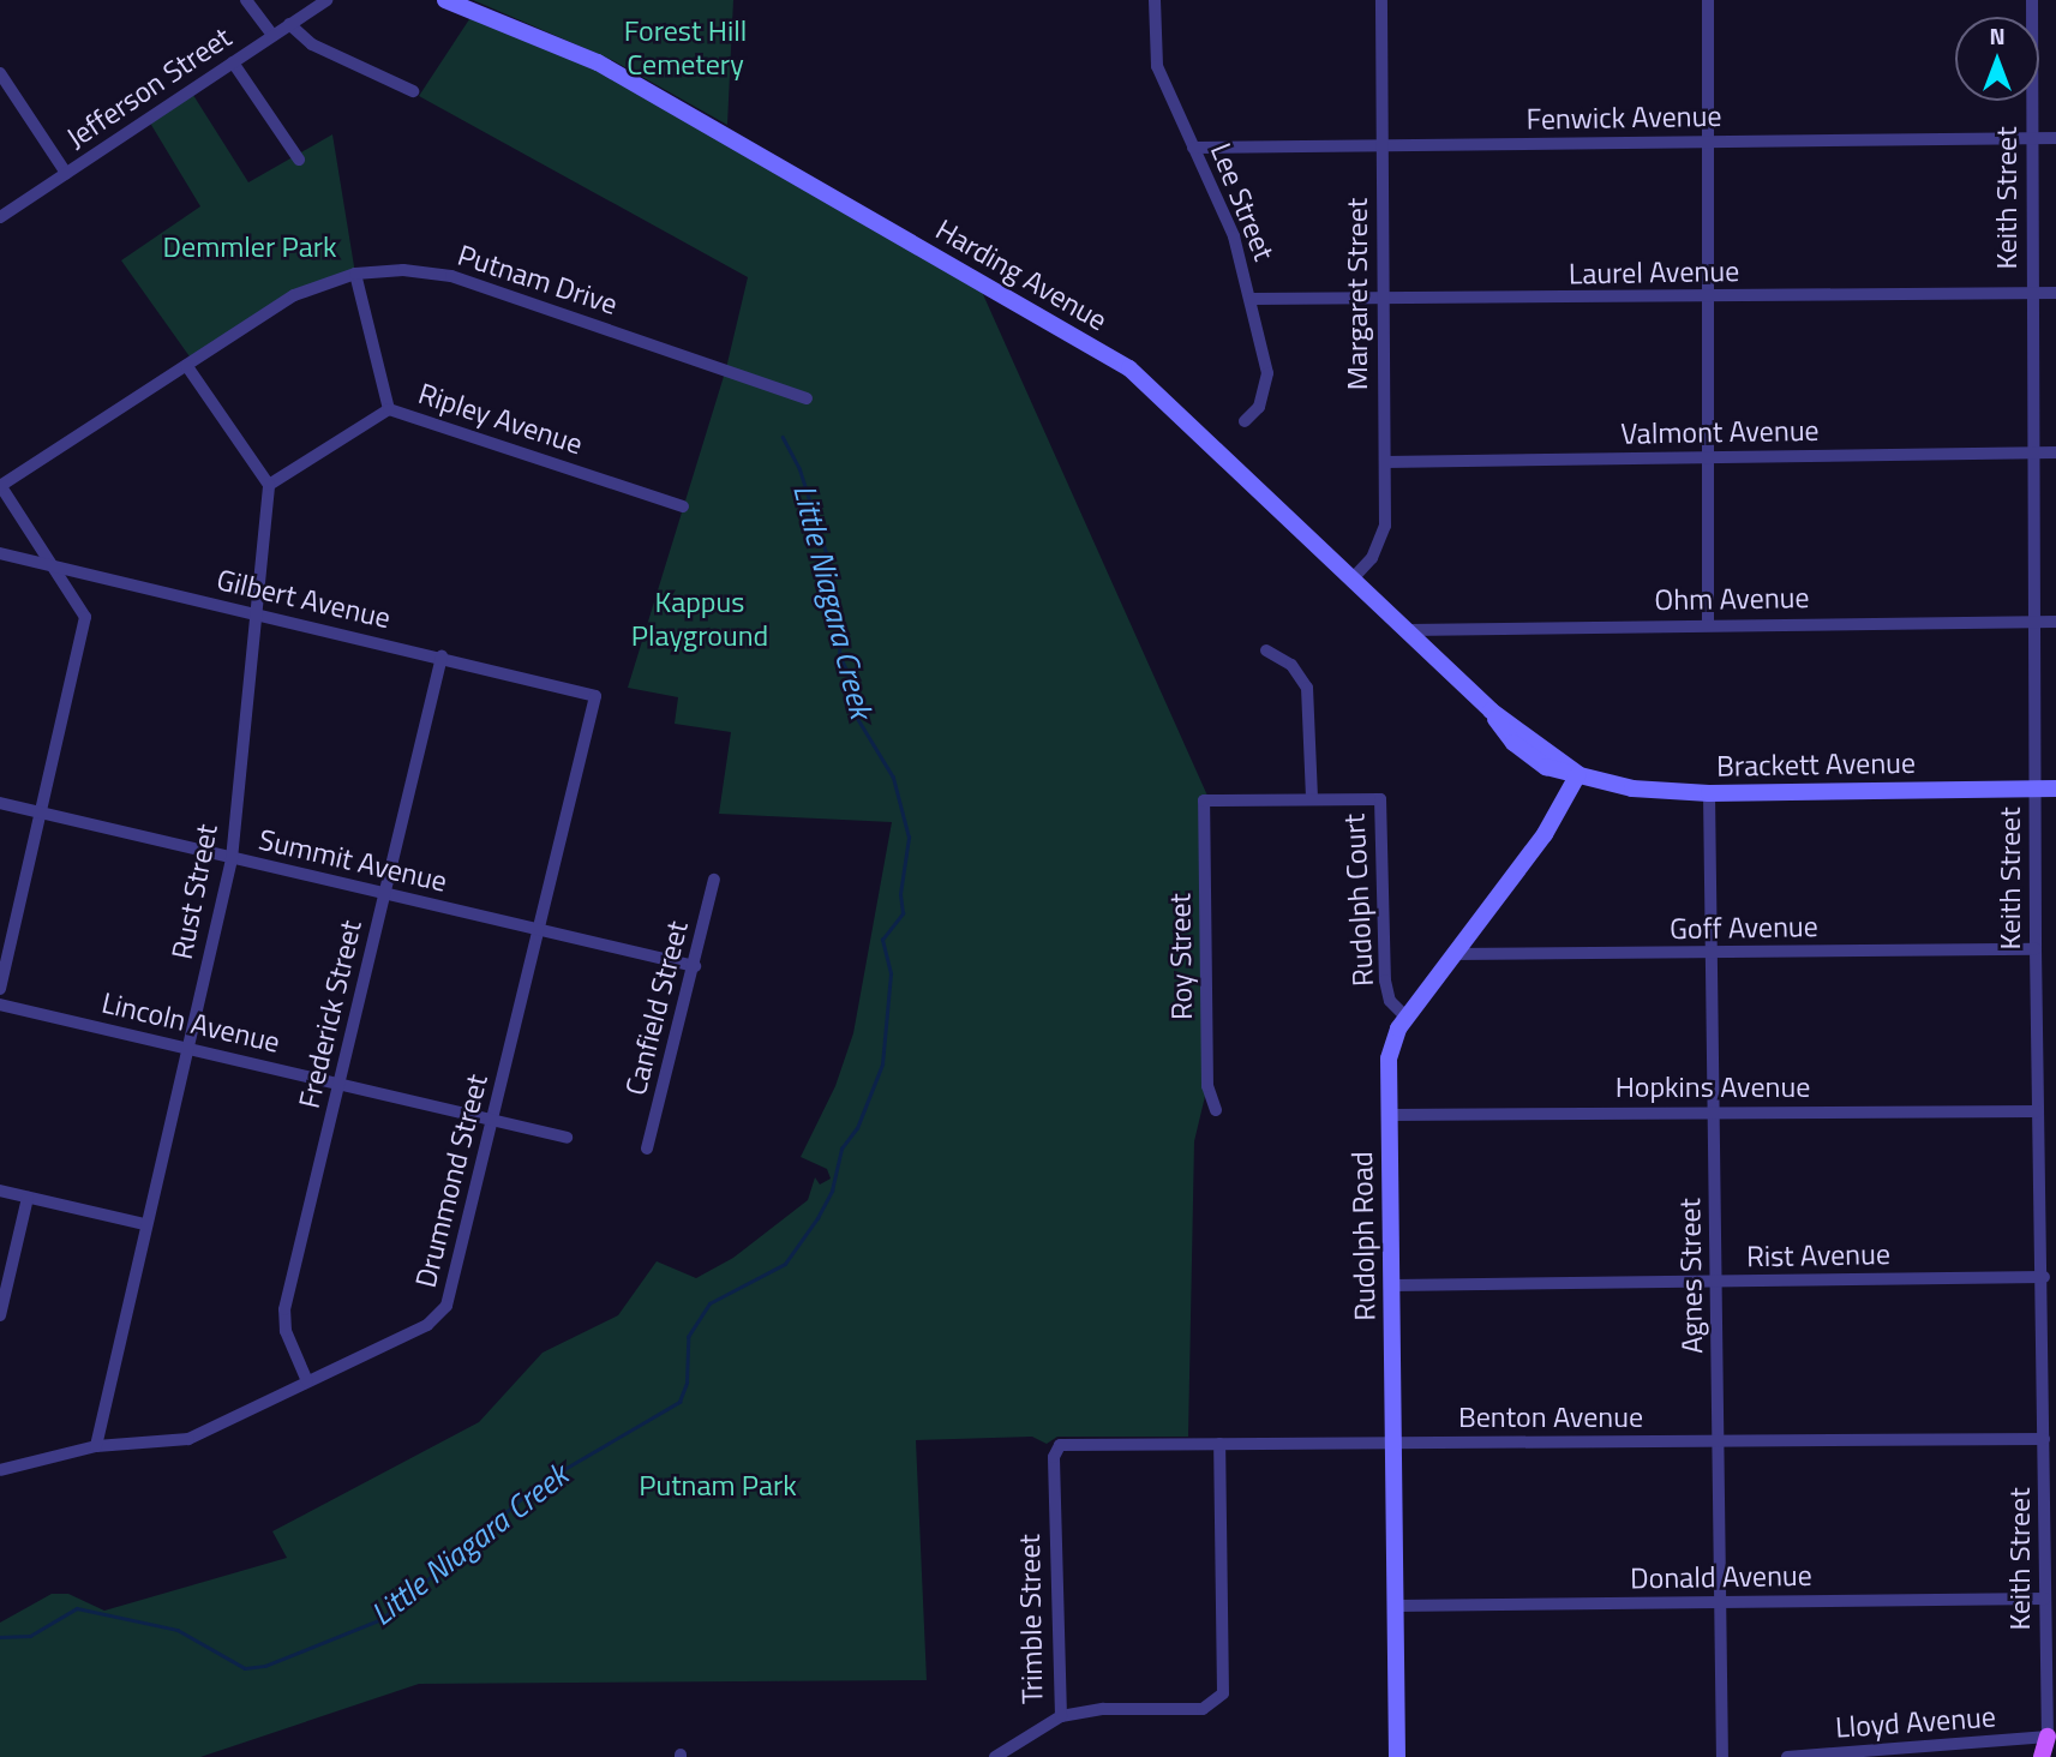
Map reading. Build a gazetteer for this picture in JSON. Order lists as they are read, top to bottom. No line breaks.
{"streets":{"main road":["Harding Avenue","Brackett Avenue","Rudolph Road"],"street":["Jefferson Street","Fenwick Avenue","Keith Street","Lee Street","Laurel Avenue","Putnam Drive","Margaret Street","Ripley Avenue","Valmont Avenue","Gilbert Avenue","Ohm Avenue","Summit Avenue","Rust Street","Rudolph Court","Goff Avenue","Roy Street","Canfield Street","Frederick Street","Lincoln Avenue","Hopkins Avenue","Drummond Street","Rist Avenue","Agnes Street","Benton Avenue","Donald Avenue","Trimble Street","Lloyd Avenue"]},"crossings":[["Fenwick Avenue","Keith Street"],["Fenwick Avenue","Lee Street"],["Fenwick Avenue","Margaret Street"],["Keith Street","Laurel Avenue"],["Keith Street","Valmont Avenue"],["Keith Street","Ohm Avenue"],["Keith Street","Brackett Avenue"],["Keith Street","Goff Avenue"],["Keith Street","Hopkins Avenue"],["Keith Street","Rist Avenue"],["Keith Street","Benton Avenue"],["Keith Street","Donald Avenue"],["Keith Street","Lloyd Avenue"],["Lee Street","Laurel Avenue"],["Laurel Avenue","Margaret Street"],["Harding Avenue","Margaret Street"],["Harding Avenue","Ohm Avenue"],["Harding Avenue","Brackett Avenue"],["Harding Avenue","Rudolph Road"],["Margaret Street","Valmont Avenue"],["Ripley Avenue","Rust Street"],["Gilbert Avenue","Rust Street"],["Gilbert Avenue","Frederick Street"],["Gilbert Avenue","Drummond Street"],["Brackett Avenue","Rudolph Road"],["Brackett Avenue","Agnes Street"],["Summit Avenue","Rust Street"],["Summit Avenue","Canfield Street"],["Summit Avenue","Frederick Street"],["Summit Avenue","Drummond Street"],["Rust Street","Lincoln Avenue"],["Rust Street","Drummond Street"],["Rudolph Court","Roy Street"],["Rudolph Court","Rudolph Road"],["Goff Avenue","Rudolph Road"],["Goff Avenue","Agnes Street"],["Frederick Street","Lincoln Avenue"],["Frederick Street","Drummond Street"],["Lincoln Avenue","Drummond Street"],["Hopkins Avenue","Rudolph Road"],["Hopkins Avenue","Agnes Street"],["Rudolph Road","Rist Avenue"],["Rudolph Road","Benton Avenue"],["Rudolph Road","Donald Avenue"],["Rist Avenue","Agnes Street"],["Agnes Street","Benton Avenue"],["Agnes Street","Donald Avenue"],["Benton Avenue","Trimble Street"]],"water":["Little Niagara Creek"],"parks":["Forest Hill Cemetery","Demmler Park","Kappus Playground","Putnam Park"],"north":"top"}
